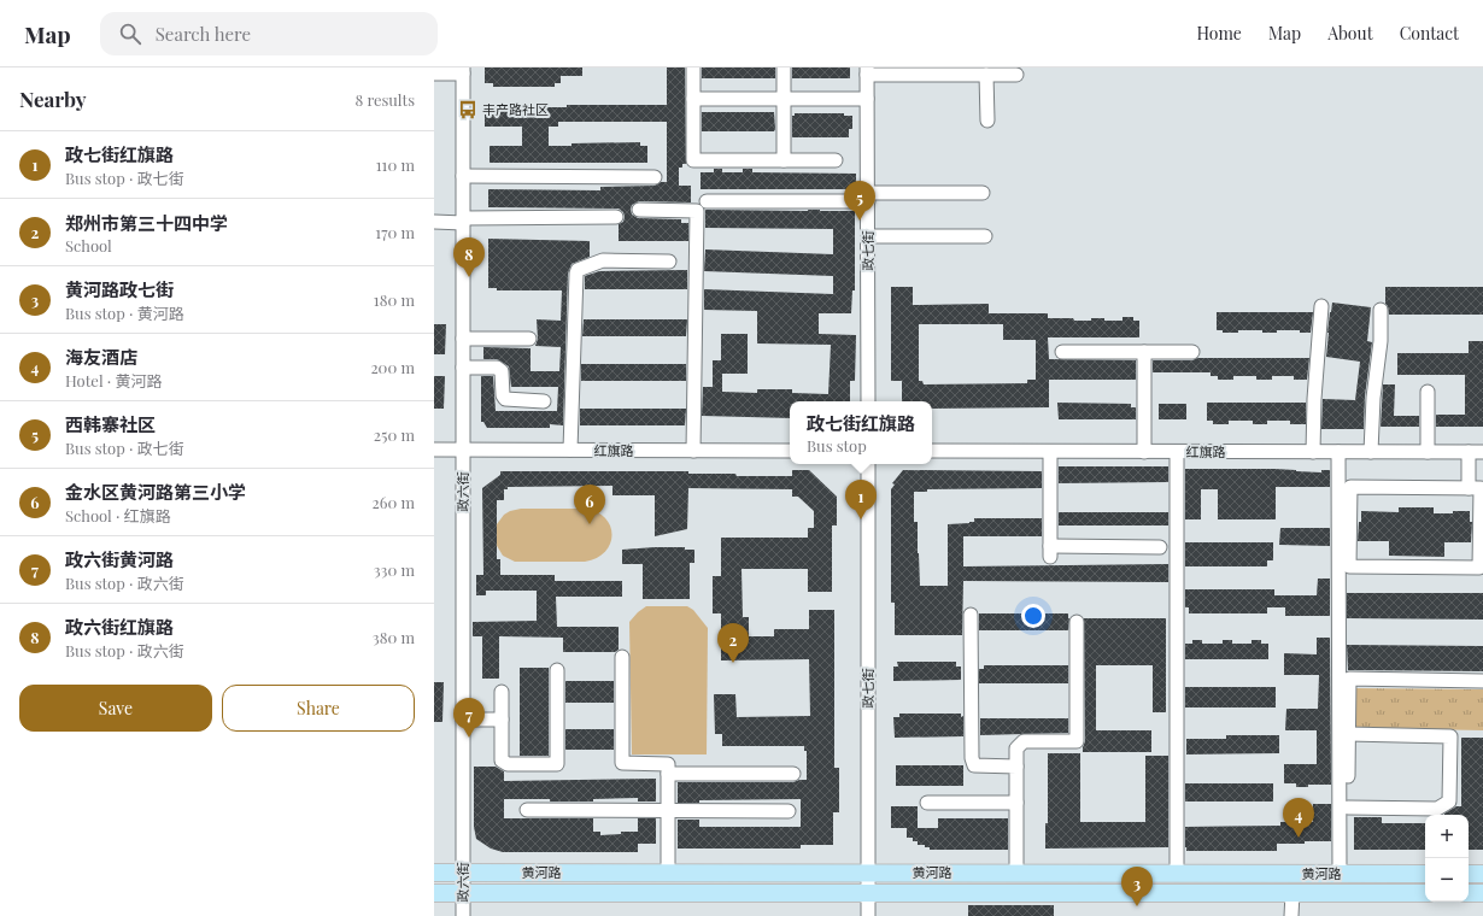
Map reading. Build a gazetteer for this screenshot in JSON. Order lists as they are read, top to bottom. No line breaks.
{"streets":{"main road":["黄河路"],"street":["政七街","红旗路","政六街"]},"crossings":[["政七街","黄河路"],["红旗路","政六街"],["政六街","黄河路"]],"places":{"bus stop":["丰产路社区"]},"page":{"header":"Map","search":"Search here","nav":["Home","Map","About","Contact"],"heading":["Nearby","8 results"],"list":[{"mark":"1","name":"政七街红旗路","note":"Bus stop · 政七街","value":"110 m"},{"mark":"2","name":"郑州市第三十四中学","note":"School","value":"170 m"},{"mark":"3","name":"黄河路政七街","note":"Bus stop · 黄河路","value":"180 m"},{"mark":"4","name":"海友酒店","note":"Hotel · 黄河路","value":"200 m"},{"mark":"5","name":"西韩寨社区","note":"Bus stop · 政七街","value":"250 m"},{"mark":"6","name":"金水区黄河路第三小学","note":"School · 红旗路","value":"260 m"},{"mark":"7","name":"政六街黄河路","note":"Bus stop · 政六街","value":"330 m"},{"mark":"8","name":"政六街红旗路","note":"Bus stop · 政六街","value":"380 m"}],"pins":["5","8","1","6","2","7","4","3"],"popup":["政七街红旗路","Bus stop"],"buttons":["Save","Share"],"map_buttons":["+","−"]}}
